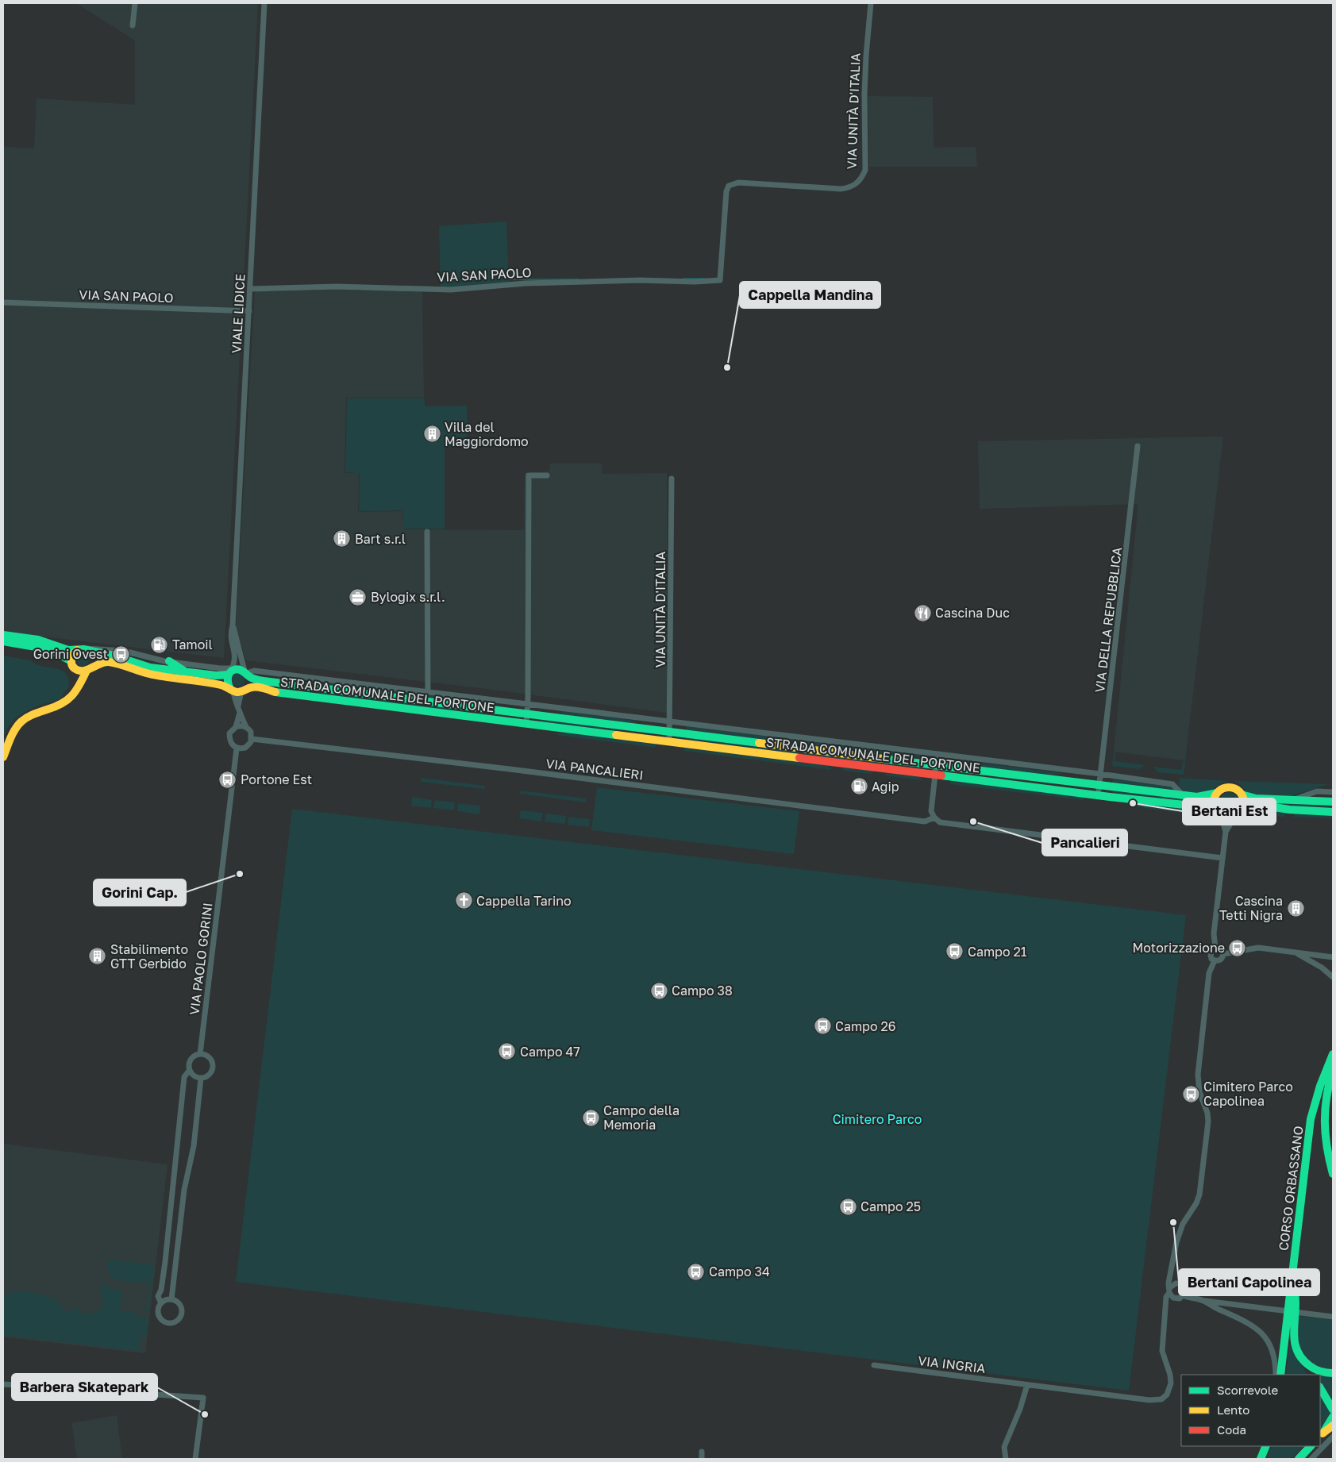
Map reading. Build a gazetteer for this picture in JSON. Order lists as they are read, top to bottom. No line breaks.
{"streets":{"main road":["STRADA COMUNALE DEL PORTONE","CORSO ORBASSANO"],"street":["VIA UNITÀ D'ITALIA","VIA SAN PAOLO","VIALE LIDICE","VIA DELLA REPUBBLICA","VIA PANCALIERI","VIA PAOLO GORINI","VIA INGRIA"]},"crossings":[["VIA UNITÀ D'ITALIA","VIA SAN PAOLO"],["VIA UNITÀ D'ITALIA","STRADA COMUNALE DEL PORTONE"],["VIA SAN PAOLO","VIALE LIDICE"],["VIALE LIDICE","STRADA COMUNALE DEL PORTONE"],["VIALE LIDICE","VIA PAOLO GORINI"],["VIA DELLA REPUBBLICA","STRADA COMUNALE DEL PORTONE"],["STRADA COMUNALE DEL PORTONE","VIA PAOLO GORINI"],["VIA PANCALIERI","VIA PAOLO GORINI"]],"parks":["Cimitero Parco"],"places":{"other":["Cappella Mandina","Bertani Est","Pancalieri","Gorini Cap.","Bertani Capolinea","Barbera Skatepark"],"building":["Villa del Maggiordomo","Bart s.r.l","Cascina Tetti Nigra","Stabilimento GTT Gerbido"],"office":["Bylogix s.r.l."],"restaurant":["Cascina Duc"],"fuel station":["Tamoil","Agip"],"bus stop":["Gorini Ovest","Portone Est","Motorizzazione","Campo 21","Campo 38","Campo 26","Campo 47","Cimitero Parco Capolinea","Campo della Memoria","Campo 25","Campo 34"],"church":["Cappella Tarino"]},"legend":["Scorrevole","Lento","Coda"]}
